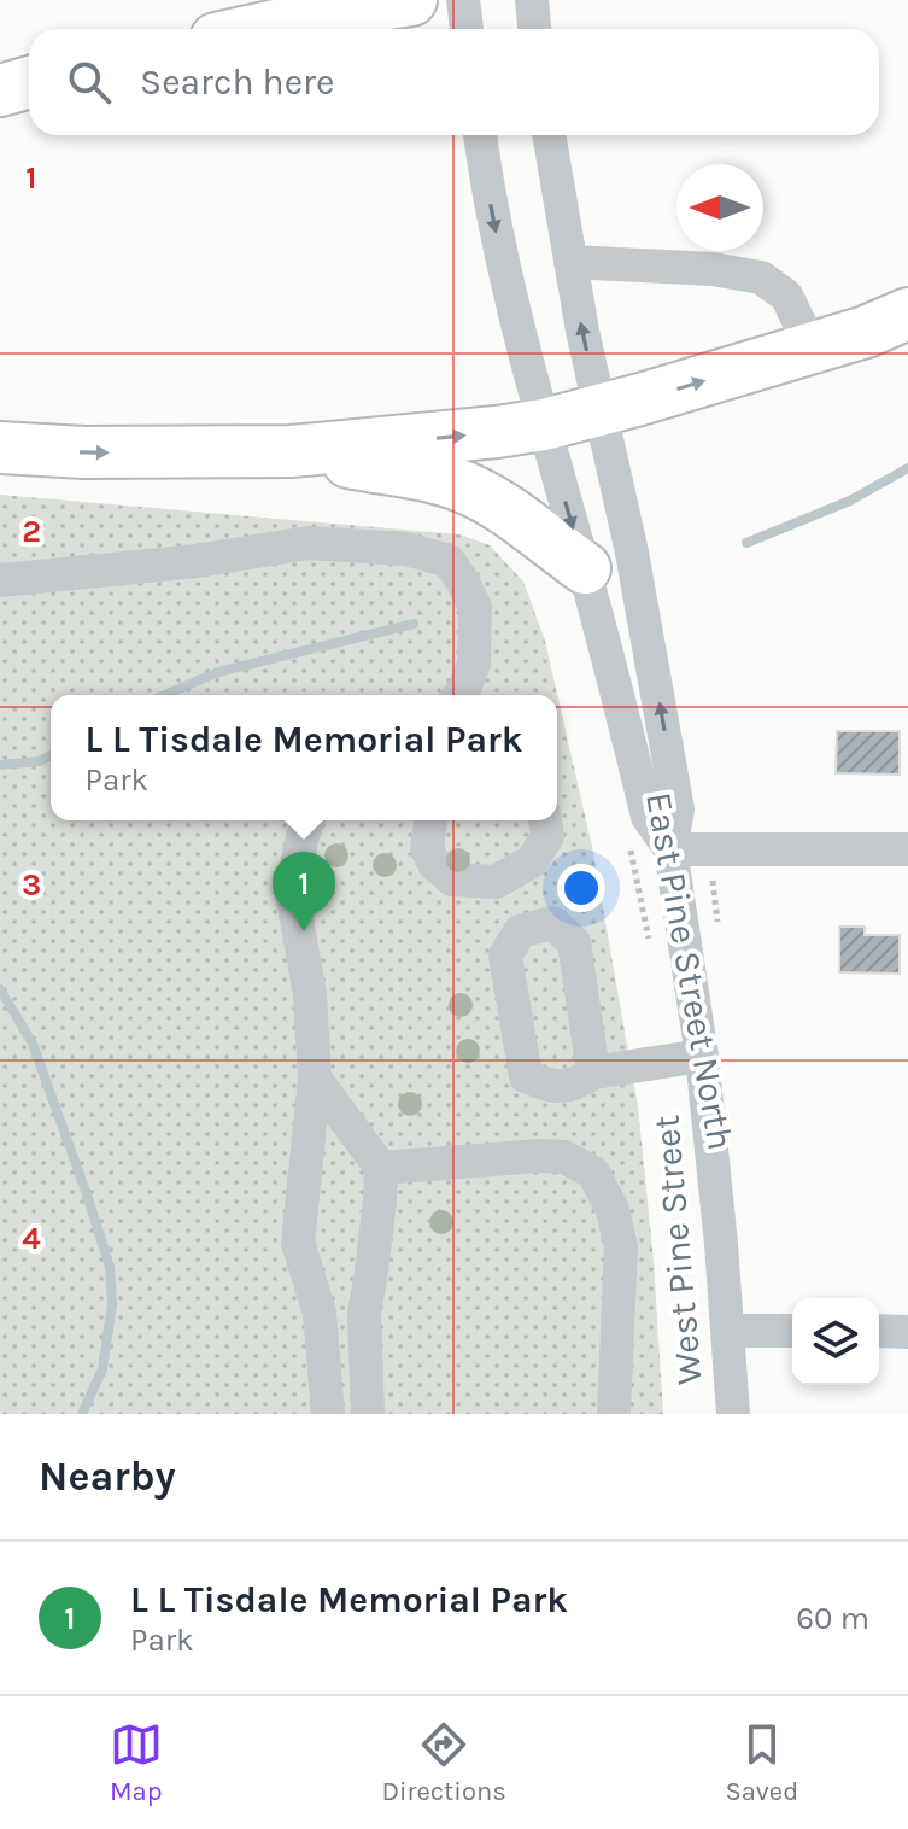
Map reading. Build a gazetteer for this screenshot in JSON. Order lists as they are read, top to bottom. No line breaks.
{"streets":{"street":["West Pine Street"],"path":["East Pine Street North"]},"north":"left","page":{"search":"Search here","popup":["L L Tisdale Memorial Park","Park"],"pins":"1","heading":"Nearby","list":[{"mark":"1","name":"L L Tisdale Memorial Park","note":"Park","value":"60 m"}],"nav":["Map","Directions","Saved"]},"grid":{"rows":["1","2","3","4"]}}
